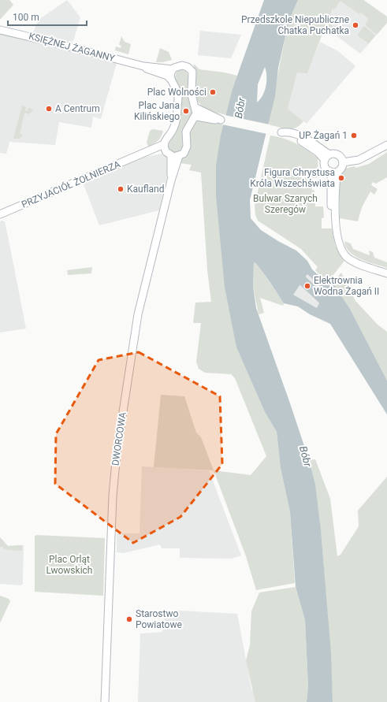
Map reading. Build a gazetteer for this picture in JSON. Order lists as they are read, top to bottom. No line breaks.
{"streets":{"street":["KSIĘŻNEJ ŻAGANNY","PRZYJACIÓŁ ŻOŁNIERZA","DWORCOWA"]},"crossings":[["PRZYJACIÓŁ ŻOŁNIERZA","DWORCOWA"]],"water":["Bóbr"],"parks":["Bulwar Szarych Szeregów","Plac Orląt Lwowskich"],"places":["Przedszkole Niepubliczne Chatka Puchatka","Plac Wolności","A Centrum","Plac Jana Kilińskiego","UP Żagań 1","Figura Chrystusa Króla Wszechświata","Kaufland","Elektrownia Wodna Żagań II","Starostwo Powiatowe"],"scale_bar":"100 m"}
